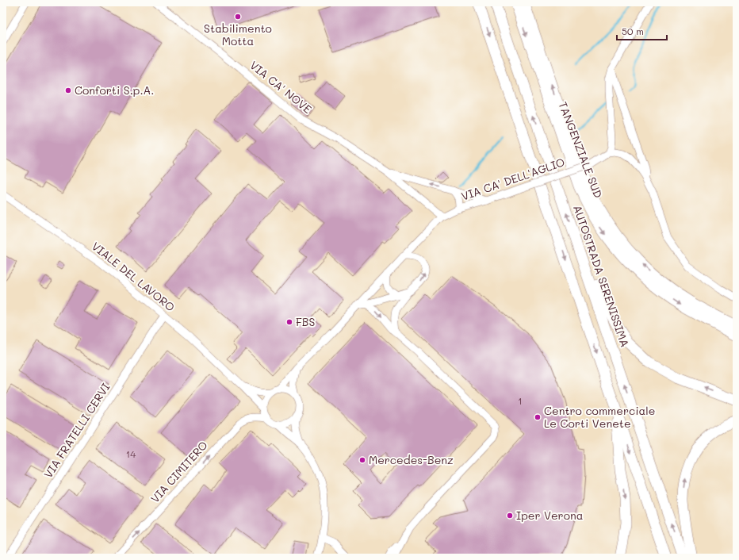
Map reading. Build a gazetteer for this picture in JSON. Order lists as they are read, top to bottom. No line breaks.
{"streets":{"highway":["TANGENZIALE SUD","AUTOSTRADA SERENISSIMA"],"street":["VIA CA' NOVE","VIA CA' DELL'AGLIO","VIALE DEL LAVORO","VIA FRATELLI CERVI","VIA CIMITERO"]},"crossings":[["VIA CA' NOVE","VIA CA' DELL'AGLIO"],["VIALE DEL LAVORO","VIA FRATELLI CERVI"],["VIALE DEL LAVORO","VIA CIMITERO"]],"one_way":["VIA CIMITERO"],"places":["Stabilimento Motta","Conforti S.p.A.","FBS","Centro commerciale Le Corti Venete","Mercedes-Benz","Iper Verona"],"house_numbers":["1","14"],"scale_bar":"50 m"}
